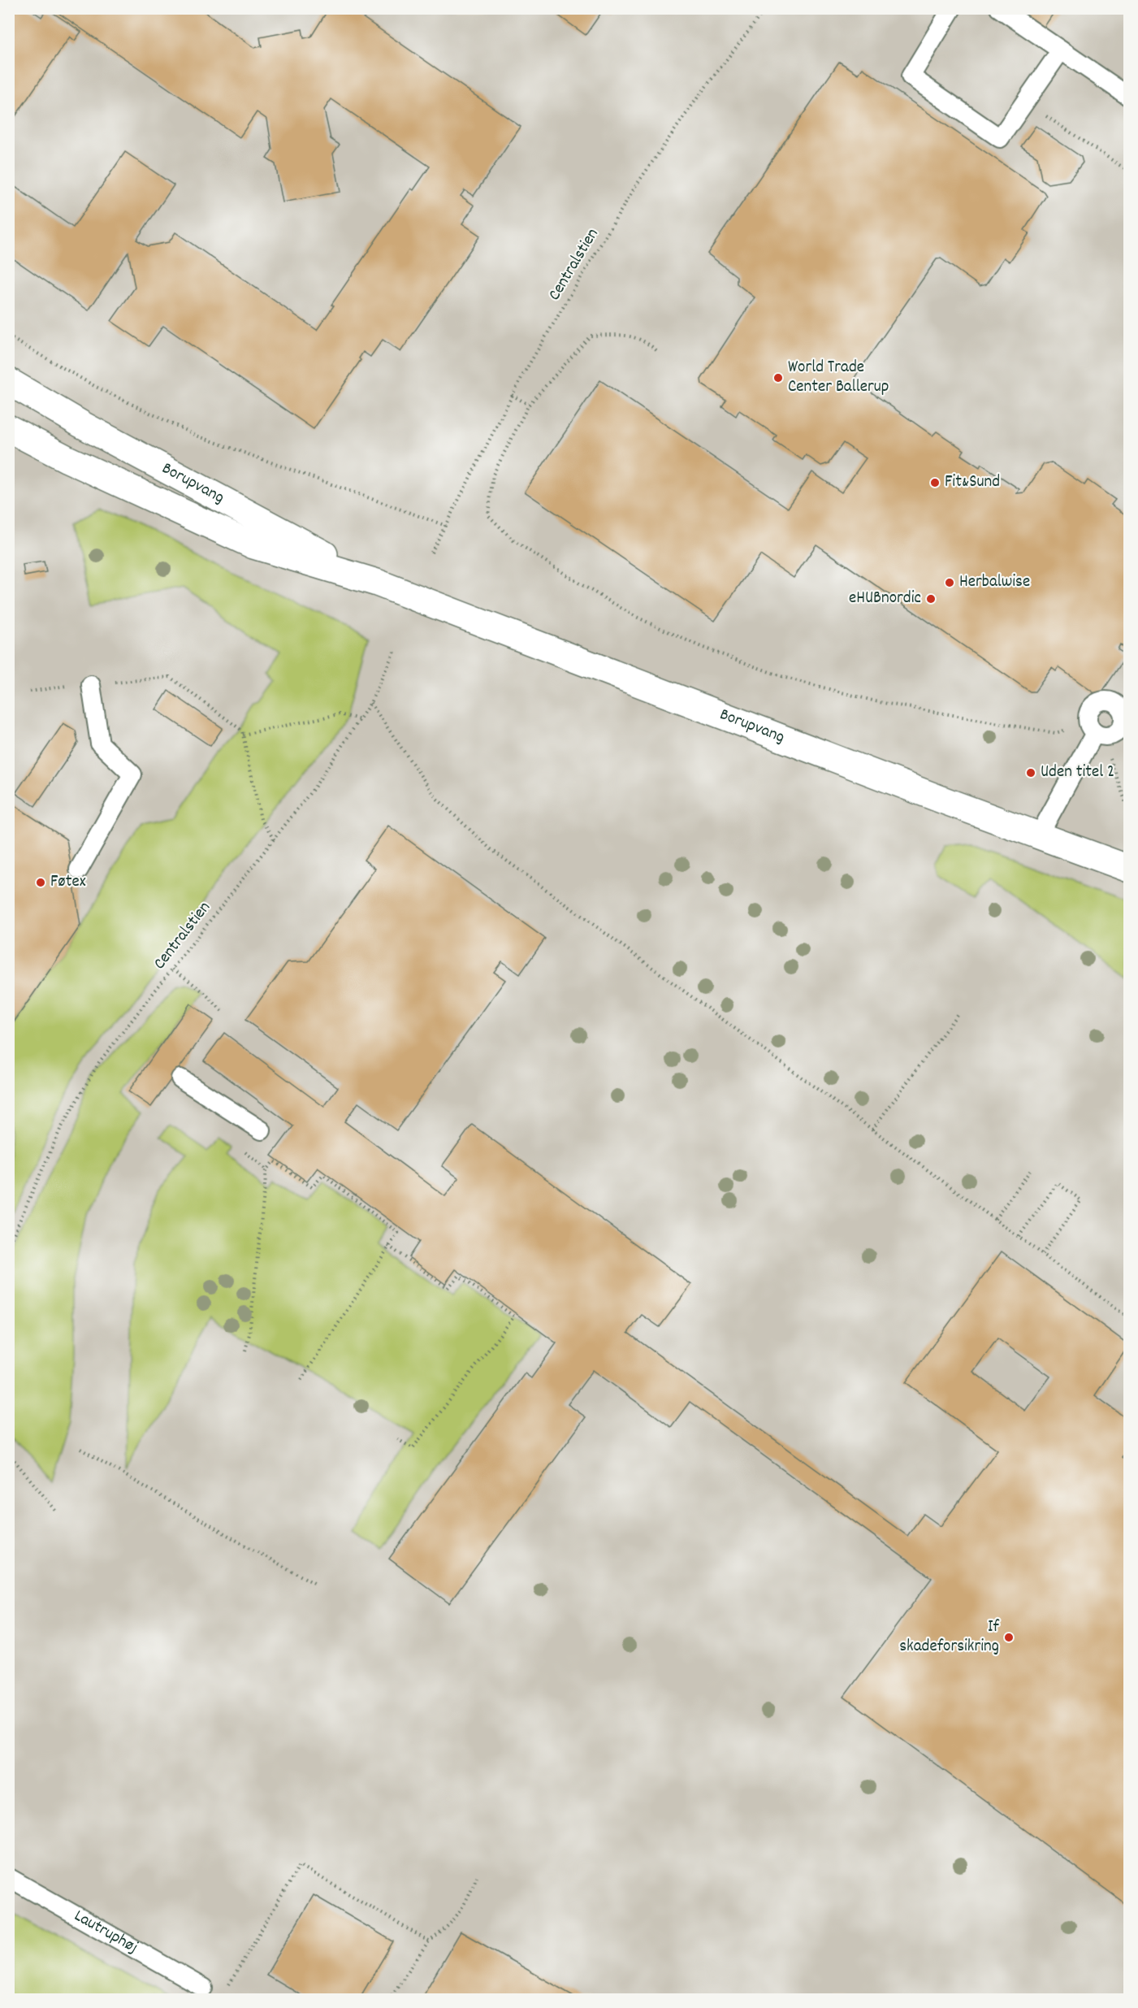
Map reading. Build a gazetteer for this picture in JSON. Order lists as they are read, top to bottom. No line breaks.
{"streets":{"street":["Borupvang"],"lane":["Lautruphøj"],"path":["Centralstien"]},"places":["World Trade Center Ballerup","Fit&Sund","Herbalwise","eHUBnordic","Uden titel 2","Føtex","If skadeforsikring"]}
